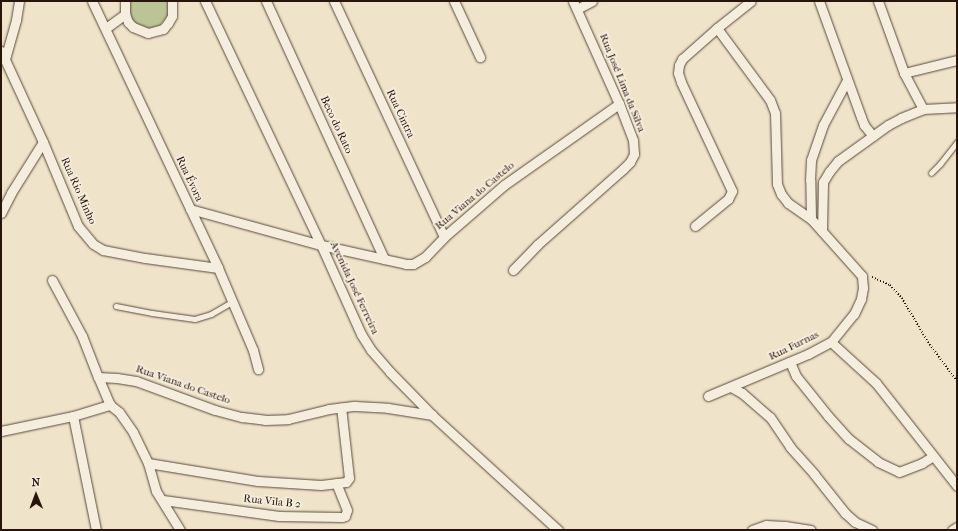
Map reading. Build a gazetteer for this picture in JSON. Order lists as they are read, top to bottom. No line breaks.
{"streets":{"street":["Rua José Lima da Silva","Rua Cintra","Beco do Rato","Rua Évora","Rua Rio Minho","Rua Viana do Castelo","Avenida José Ferreira","Rua Furnas","Rua Vila B 2"]},"crossings":[["Rua José Lima da Silva","Rua Viana do Castelo"],["Rua Cintra","Rua Viana do Castelo"],["Beco do Rato","Rua Viana do Castelo"],["Rua Évora","Rua Rio Minho"],["Rua Évora","Rua Viana do Castelo"],["Rua Viana do Castelo","Avenida José Ferreira"]],"north":"top"}
